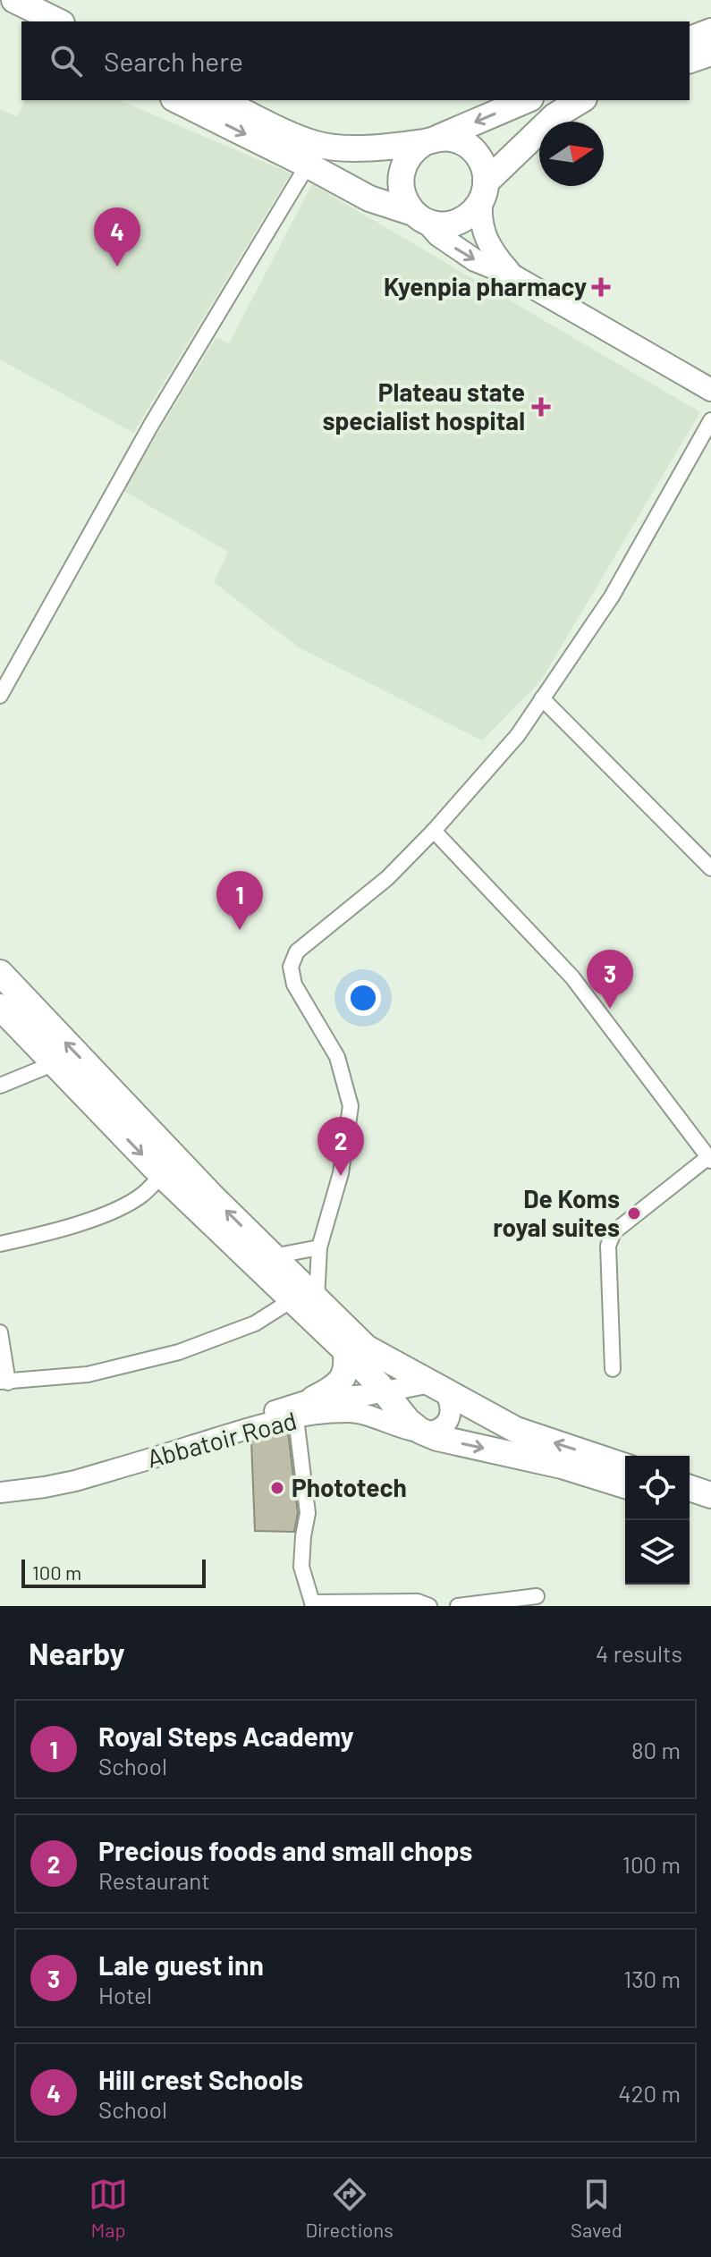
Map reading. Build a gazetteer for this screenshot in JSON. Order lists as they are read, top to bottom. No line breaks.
{"streets":{"street":["Abbatoir Road"]},"places":{"health":["Kyenpia pharmacy","Plateau state specialist hospital"],"other":["De Koms royal suites","Phototech"]},"scale_bar":"100 m","north":"right","page":{"search":"Search here","pins":["4","1","3","2"],"scale":"100 m","heading":["Nearby","4 results"],"list":[{"mark":"1","name":"Royal Steps Academy","note":"School","value":"80 m"},{"mark":"2","name":"Precious foods and small chops","note":"Restaurant","value":"100 m"},{"mark":"3","name":"Lale guest inn","note":"Hotel","value":"130 m"},{"mark":"4","name":"Hill crest Schools","note":"School","value":"420 m"}],"nav":["Map","Directions","Saved"]}}
